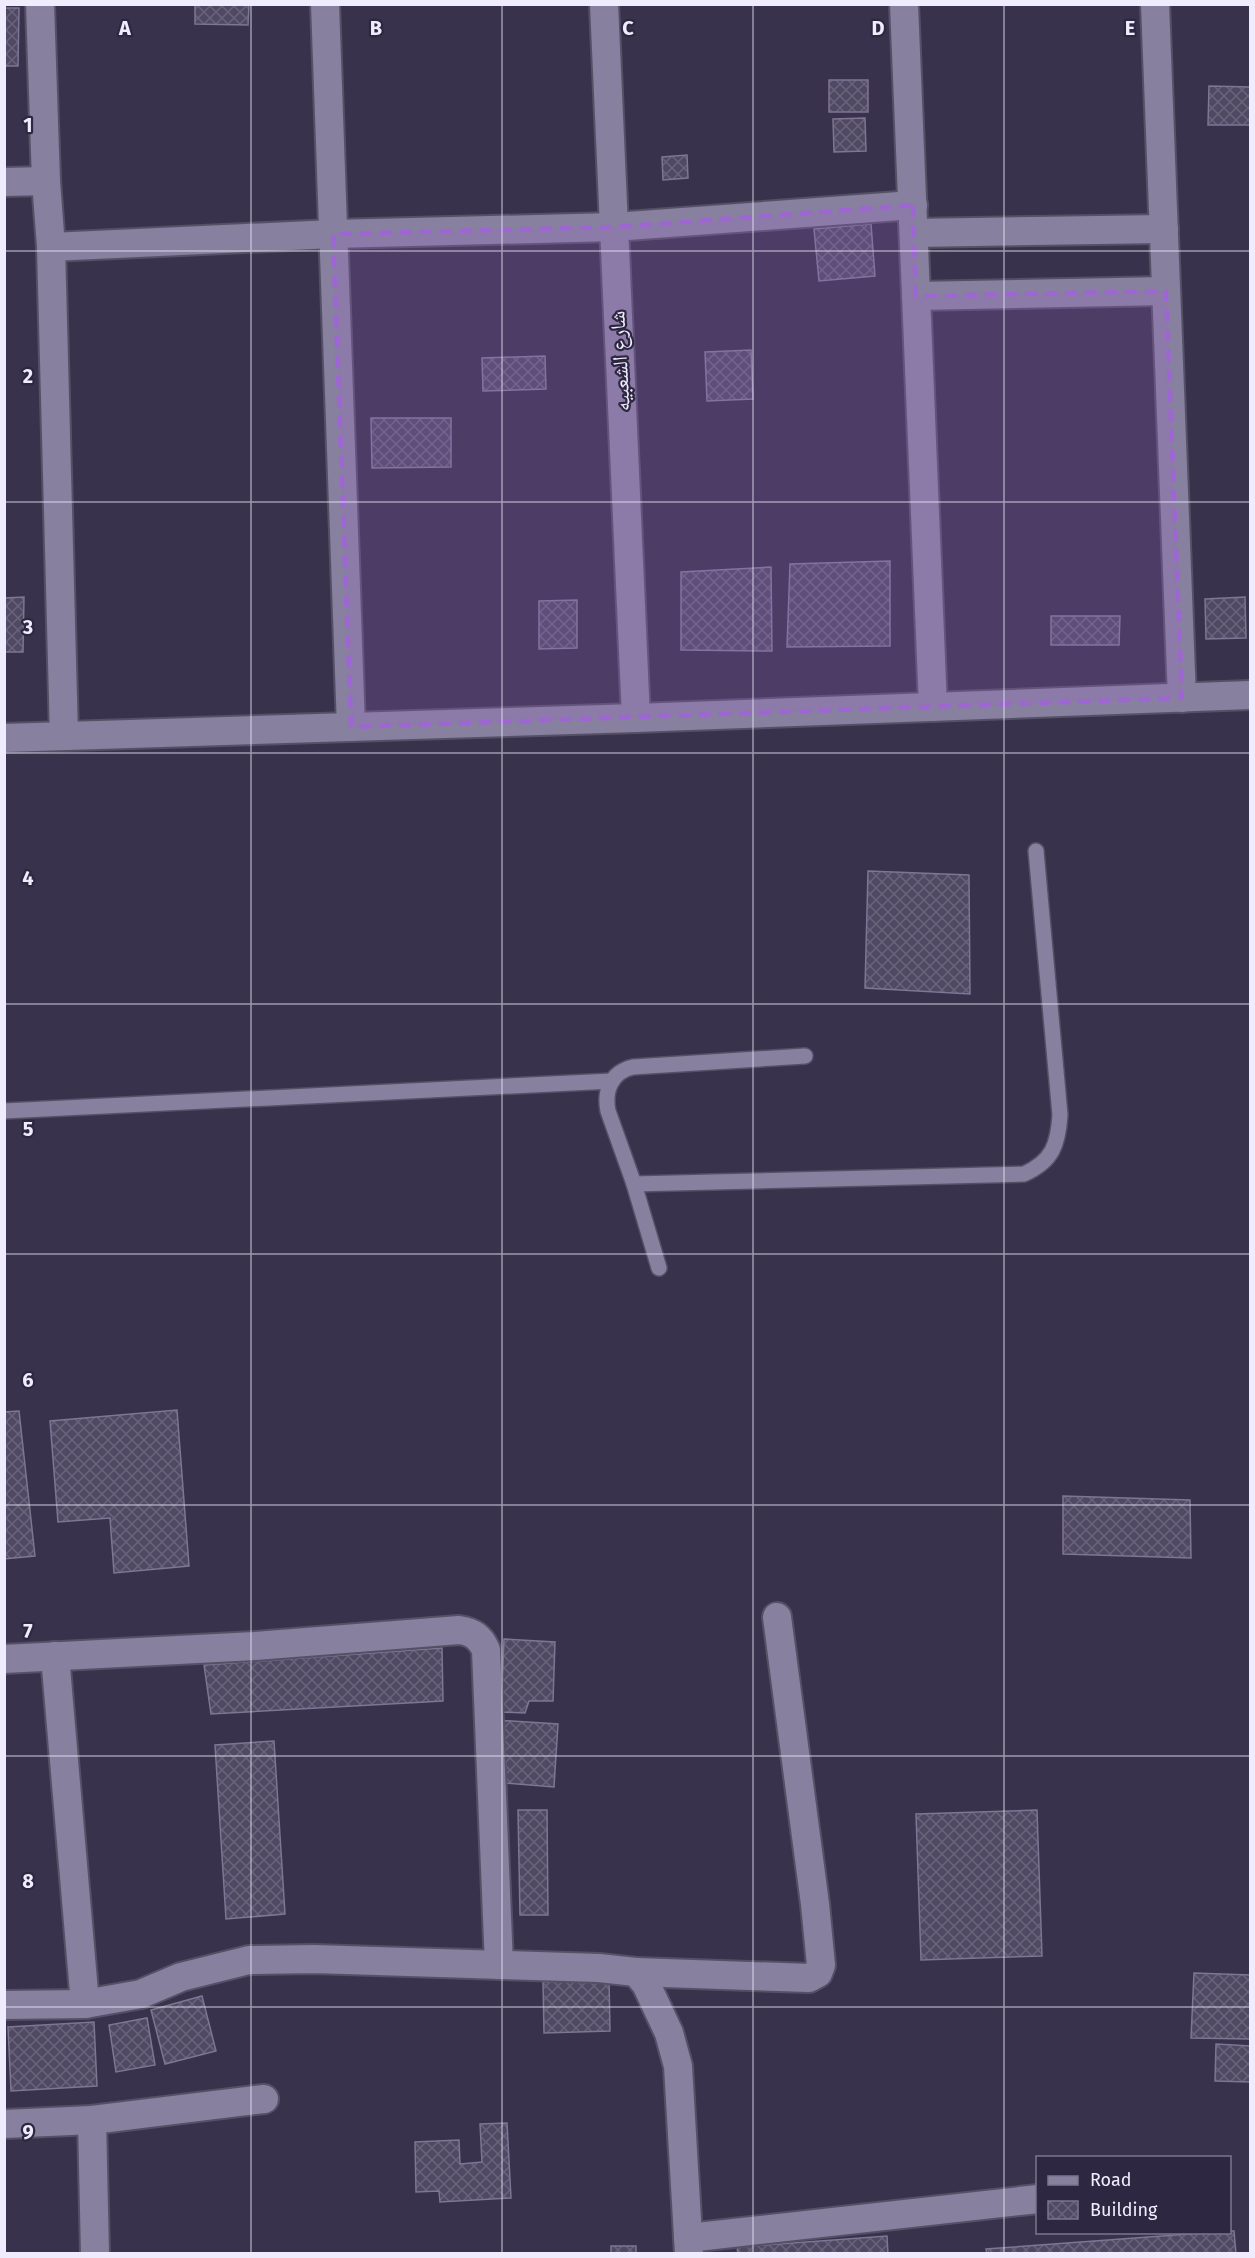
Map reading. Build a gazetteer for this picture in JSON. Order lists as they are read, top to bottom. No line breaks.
{"streets":{"street":["شارع الشعبيه"]},"legend":["Road","Building"],"grid":{"columns":["A","B","C","D","E"],"rows":["1","2","3","4","5","6","7","8","9"]}}
